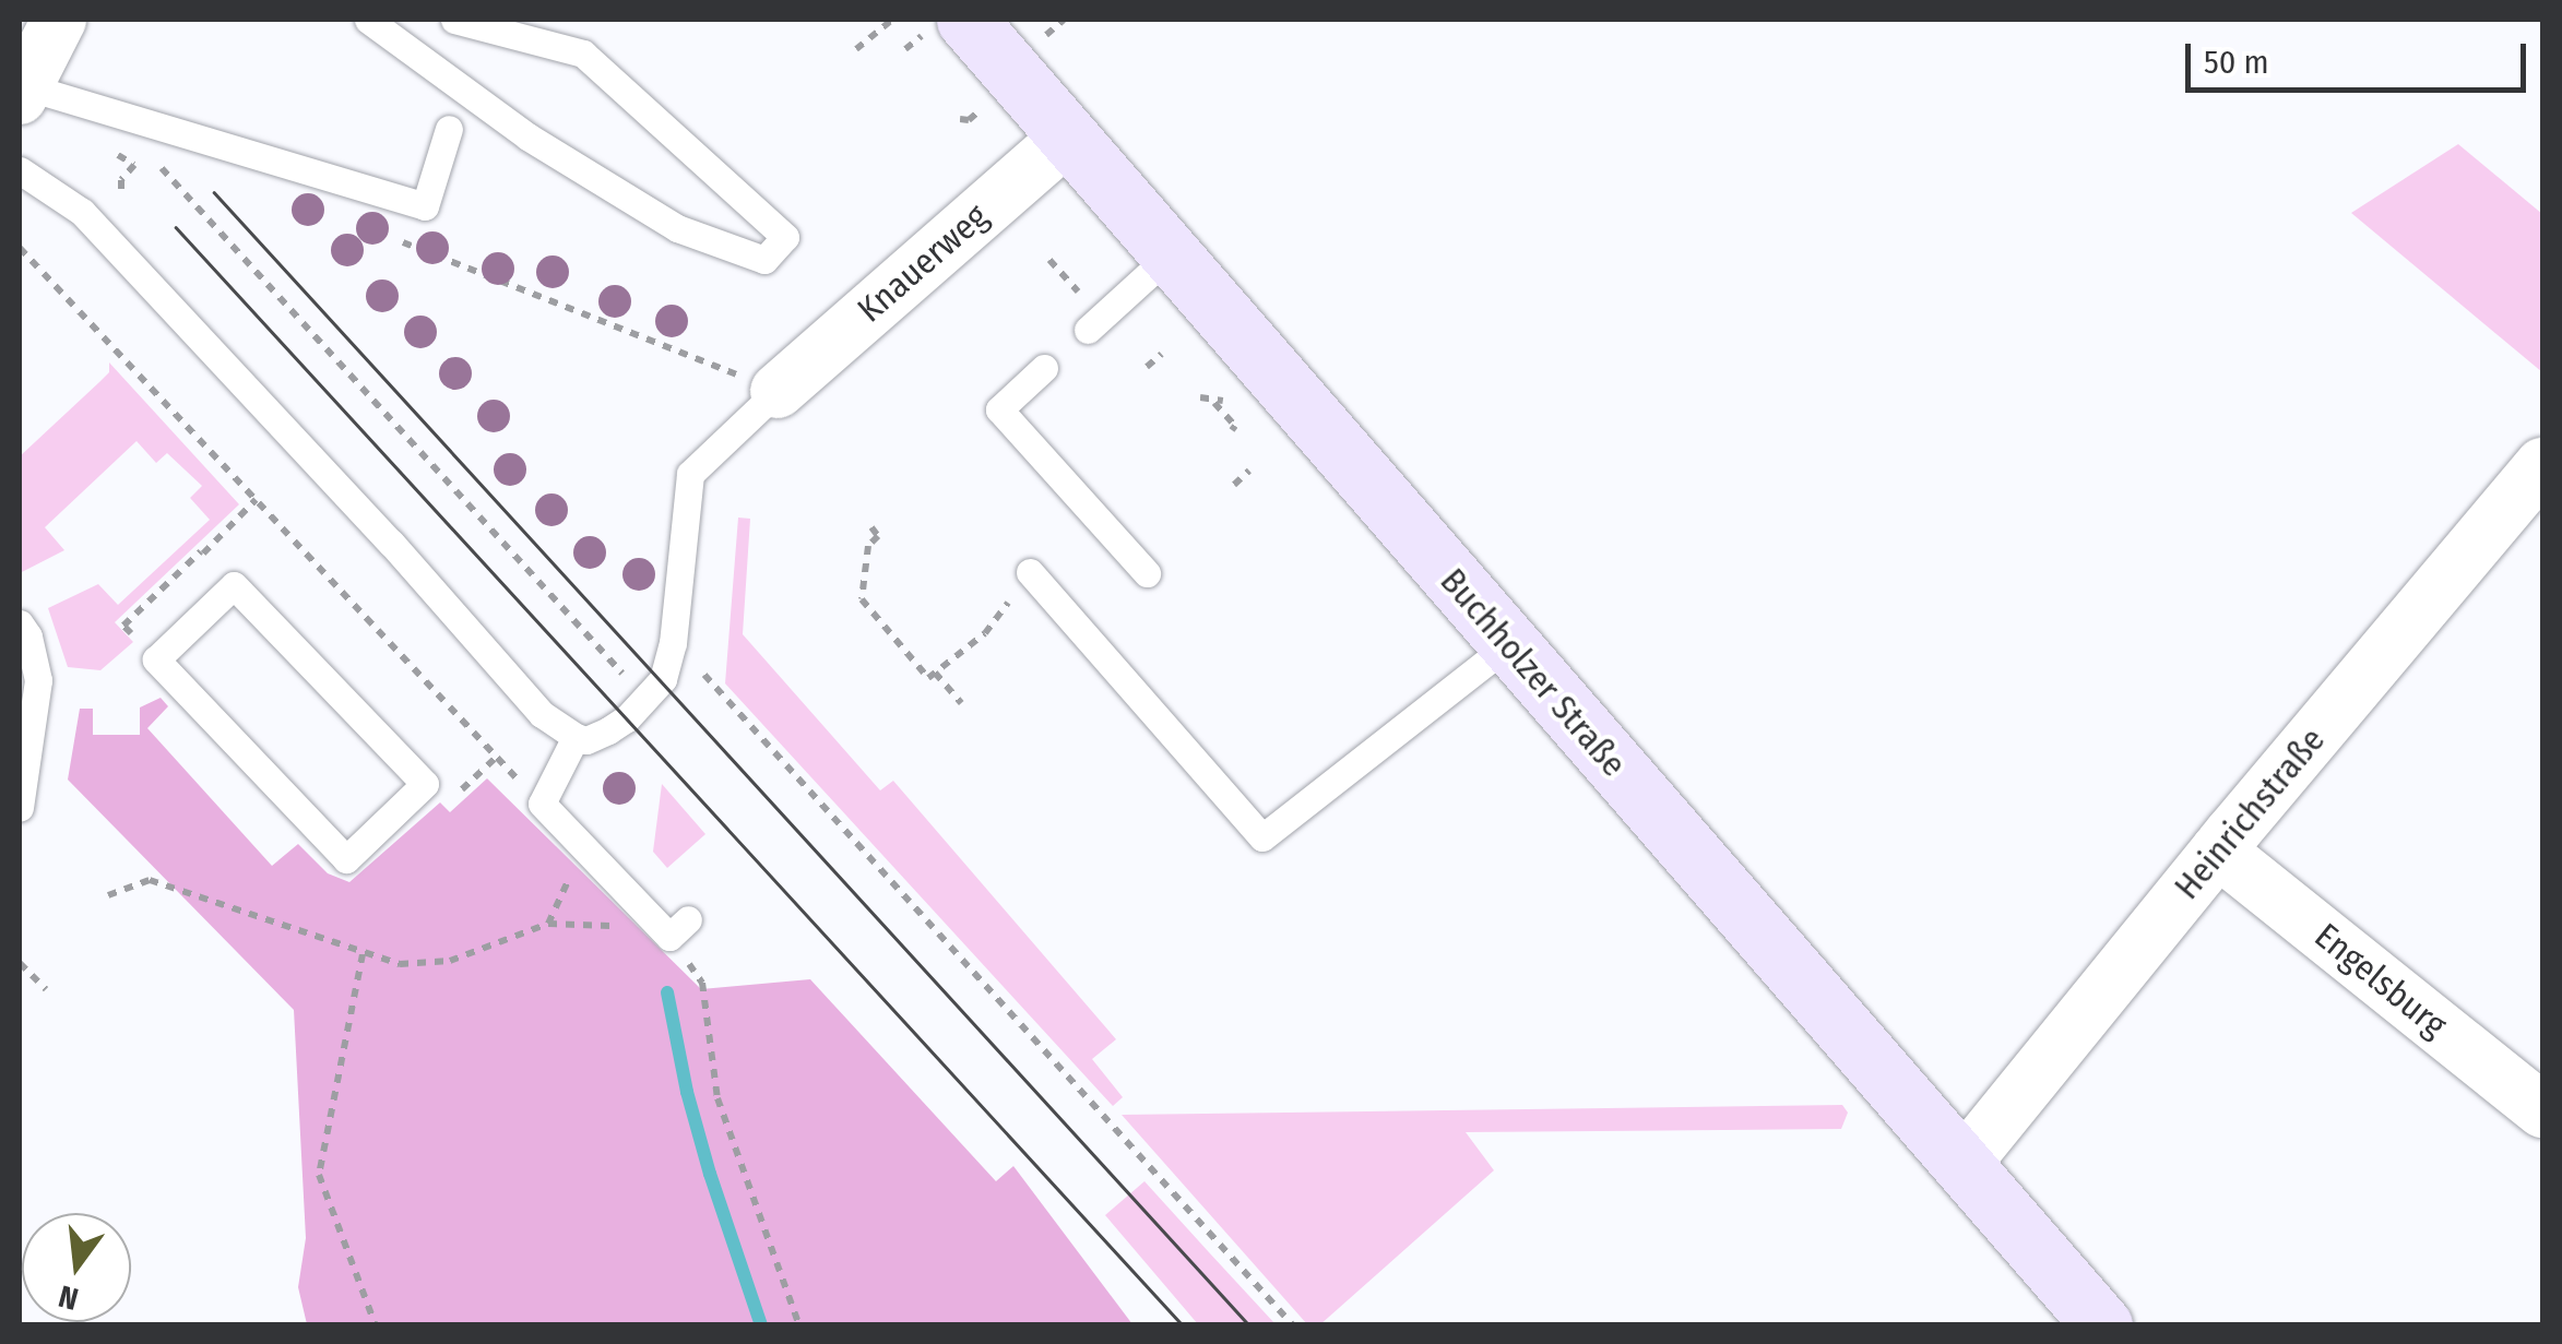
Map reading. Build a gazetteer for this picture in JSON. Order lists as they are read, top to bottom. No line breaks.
{"streets":{"main road":["Buchholzer Straße"],"street":["Knauerweg","Heinrichstraße","Engelsburg"]},"crossings":[["Knauerweg","Buchholzer Straße"],["Buchholzer Straße","Heinrichstraße"],["Heinrichstraße","Engelsburg"]],"scale_bar":"50 m","north":"bottom"}
